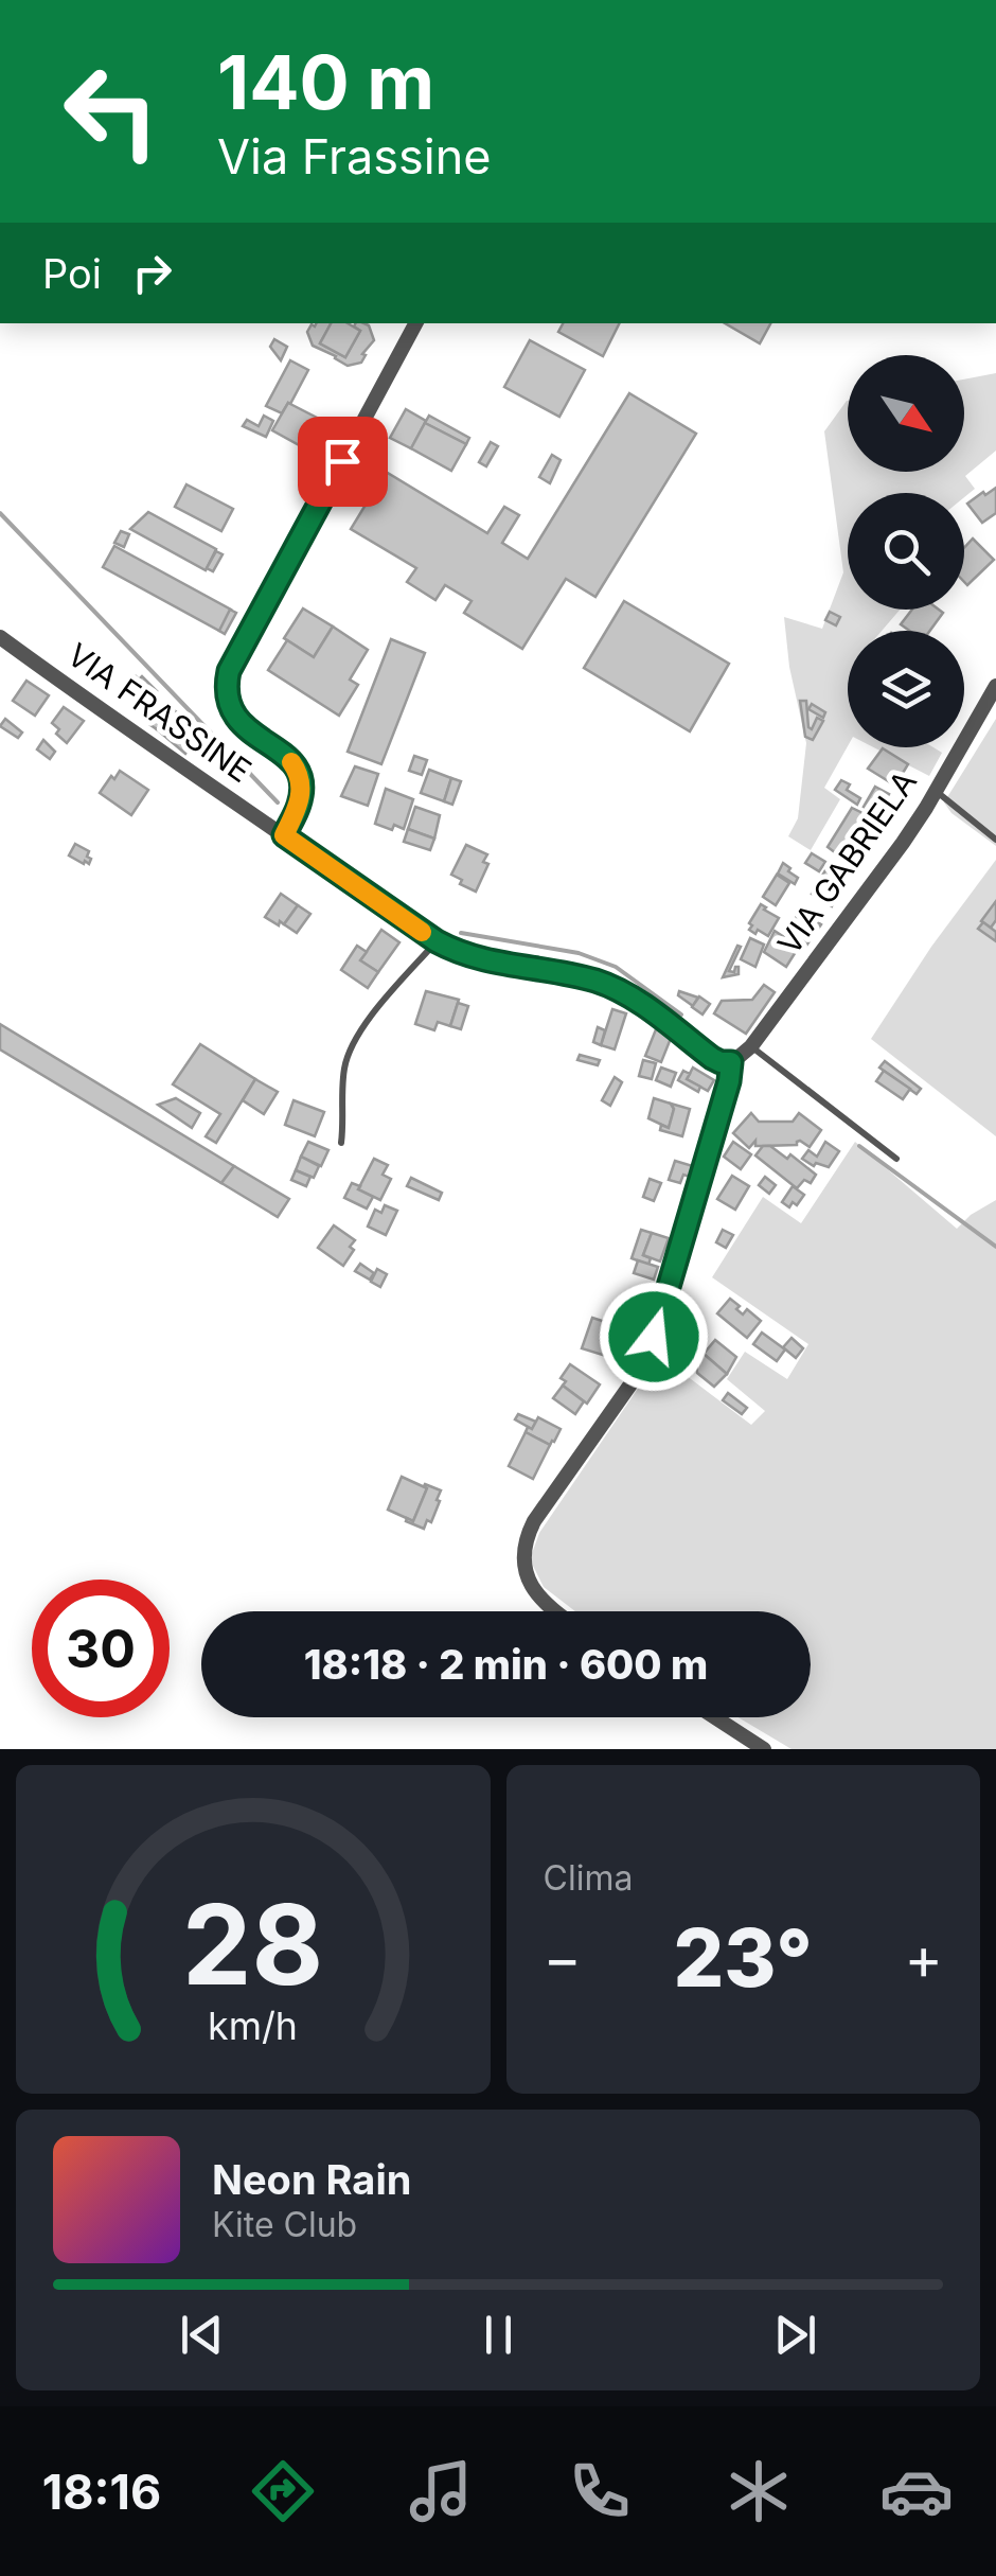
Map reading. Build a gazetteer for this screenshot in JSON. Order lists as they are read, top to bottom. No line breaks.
{"streets":{"street":["VIA FRASSINE","VIA GABRIELA"]},"crossings":[["VIA FRASSINE","VIA GABRIELA"]],"north":"bottom right","page":{"turn":["140 m","Via Frassine"],"then":"Poi","limit":"30","trip":"18:18 · 2 min · 600 m","tile":"Clima","heat":["−","23°","+"],"song":["Neon Rain","Kite Club"],"tabs":"18:16","gauge":["28","km/h"]}}
